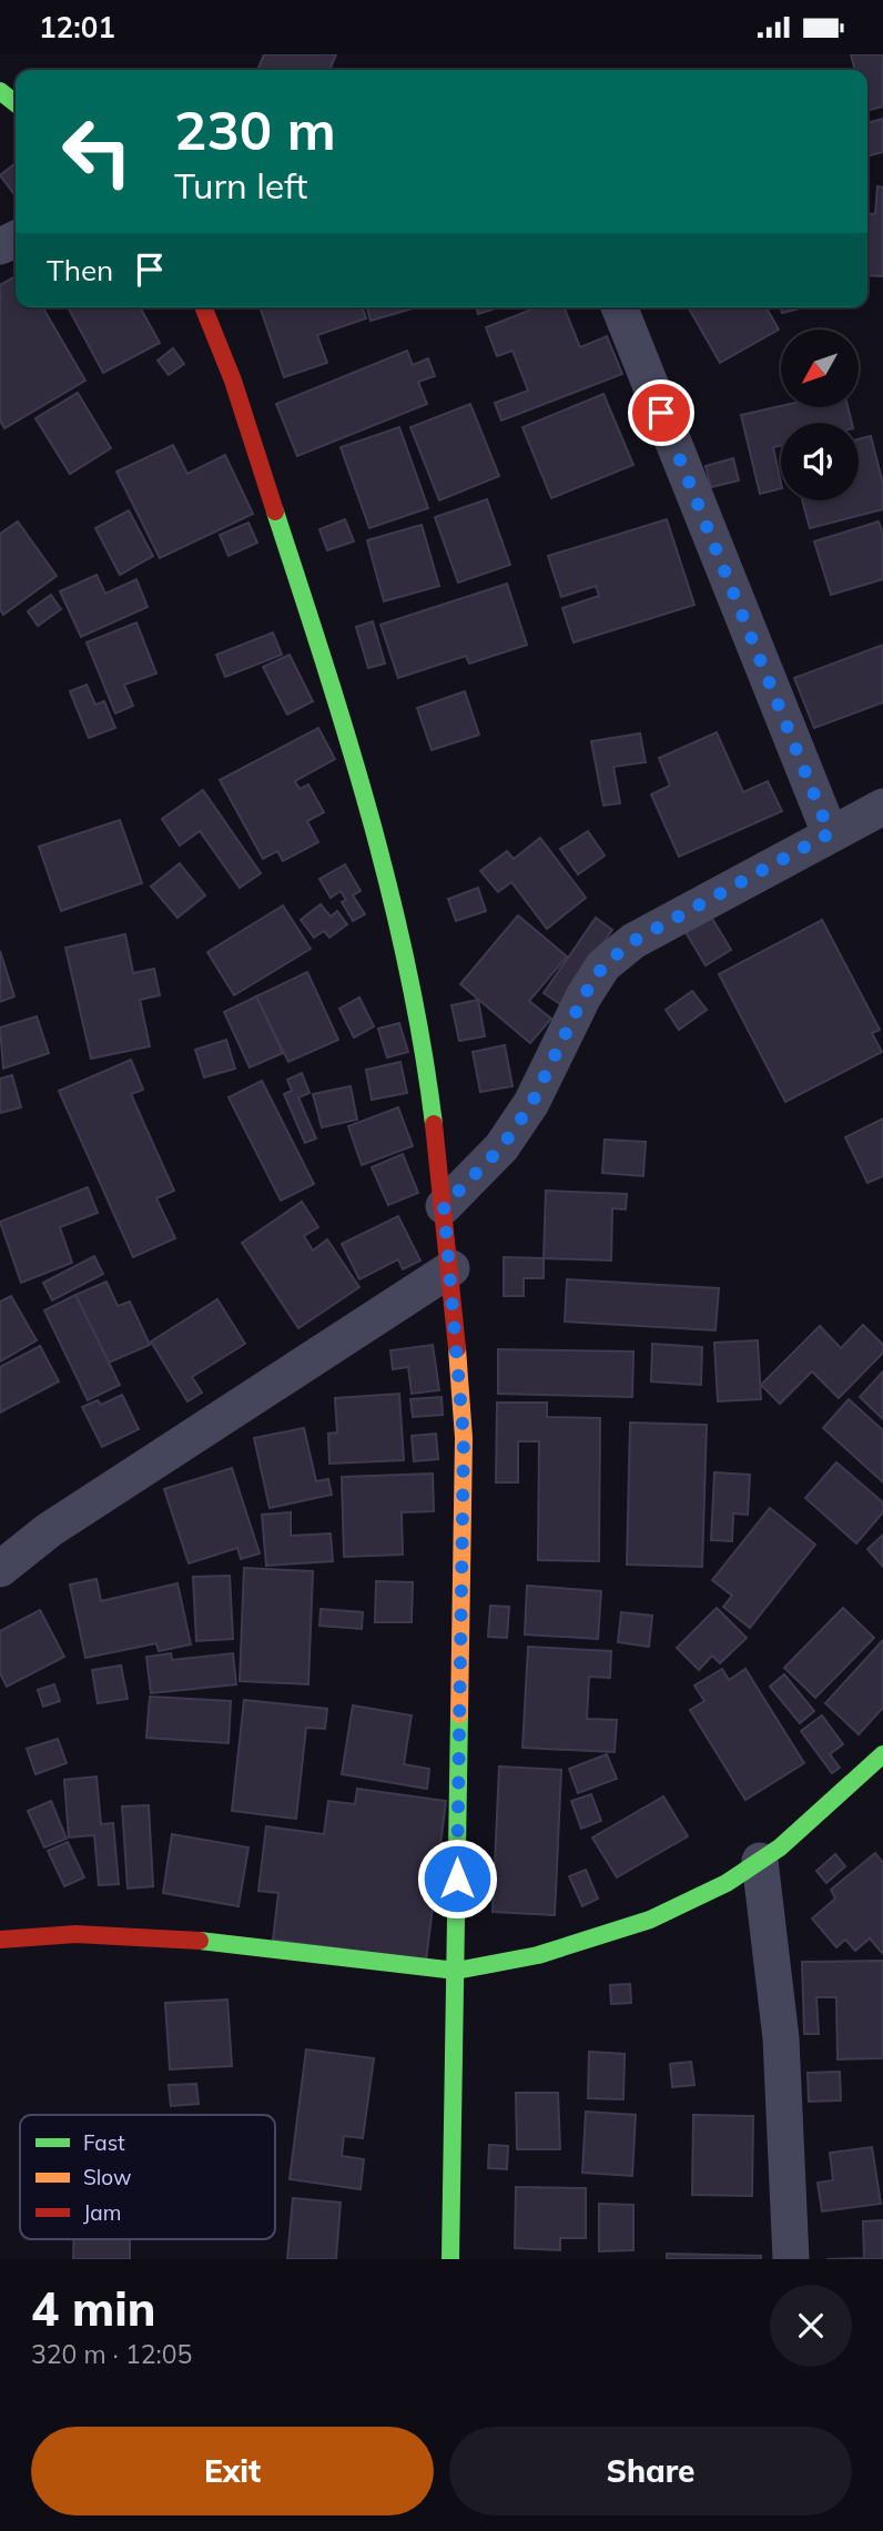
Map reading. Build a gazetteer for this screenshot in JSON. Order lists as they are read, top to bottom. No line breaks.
{"legend":["Fast","Slow","Jam"],"north":"bottom left","page":{"status":"12:01","turn":["230 m","Turn left"],"then":"Then","heading":["4 min","320 m · 12:05"],"buttons":["Exit","Share"]}}
